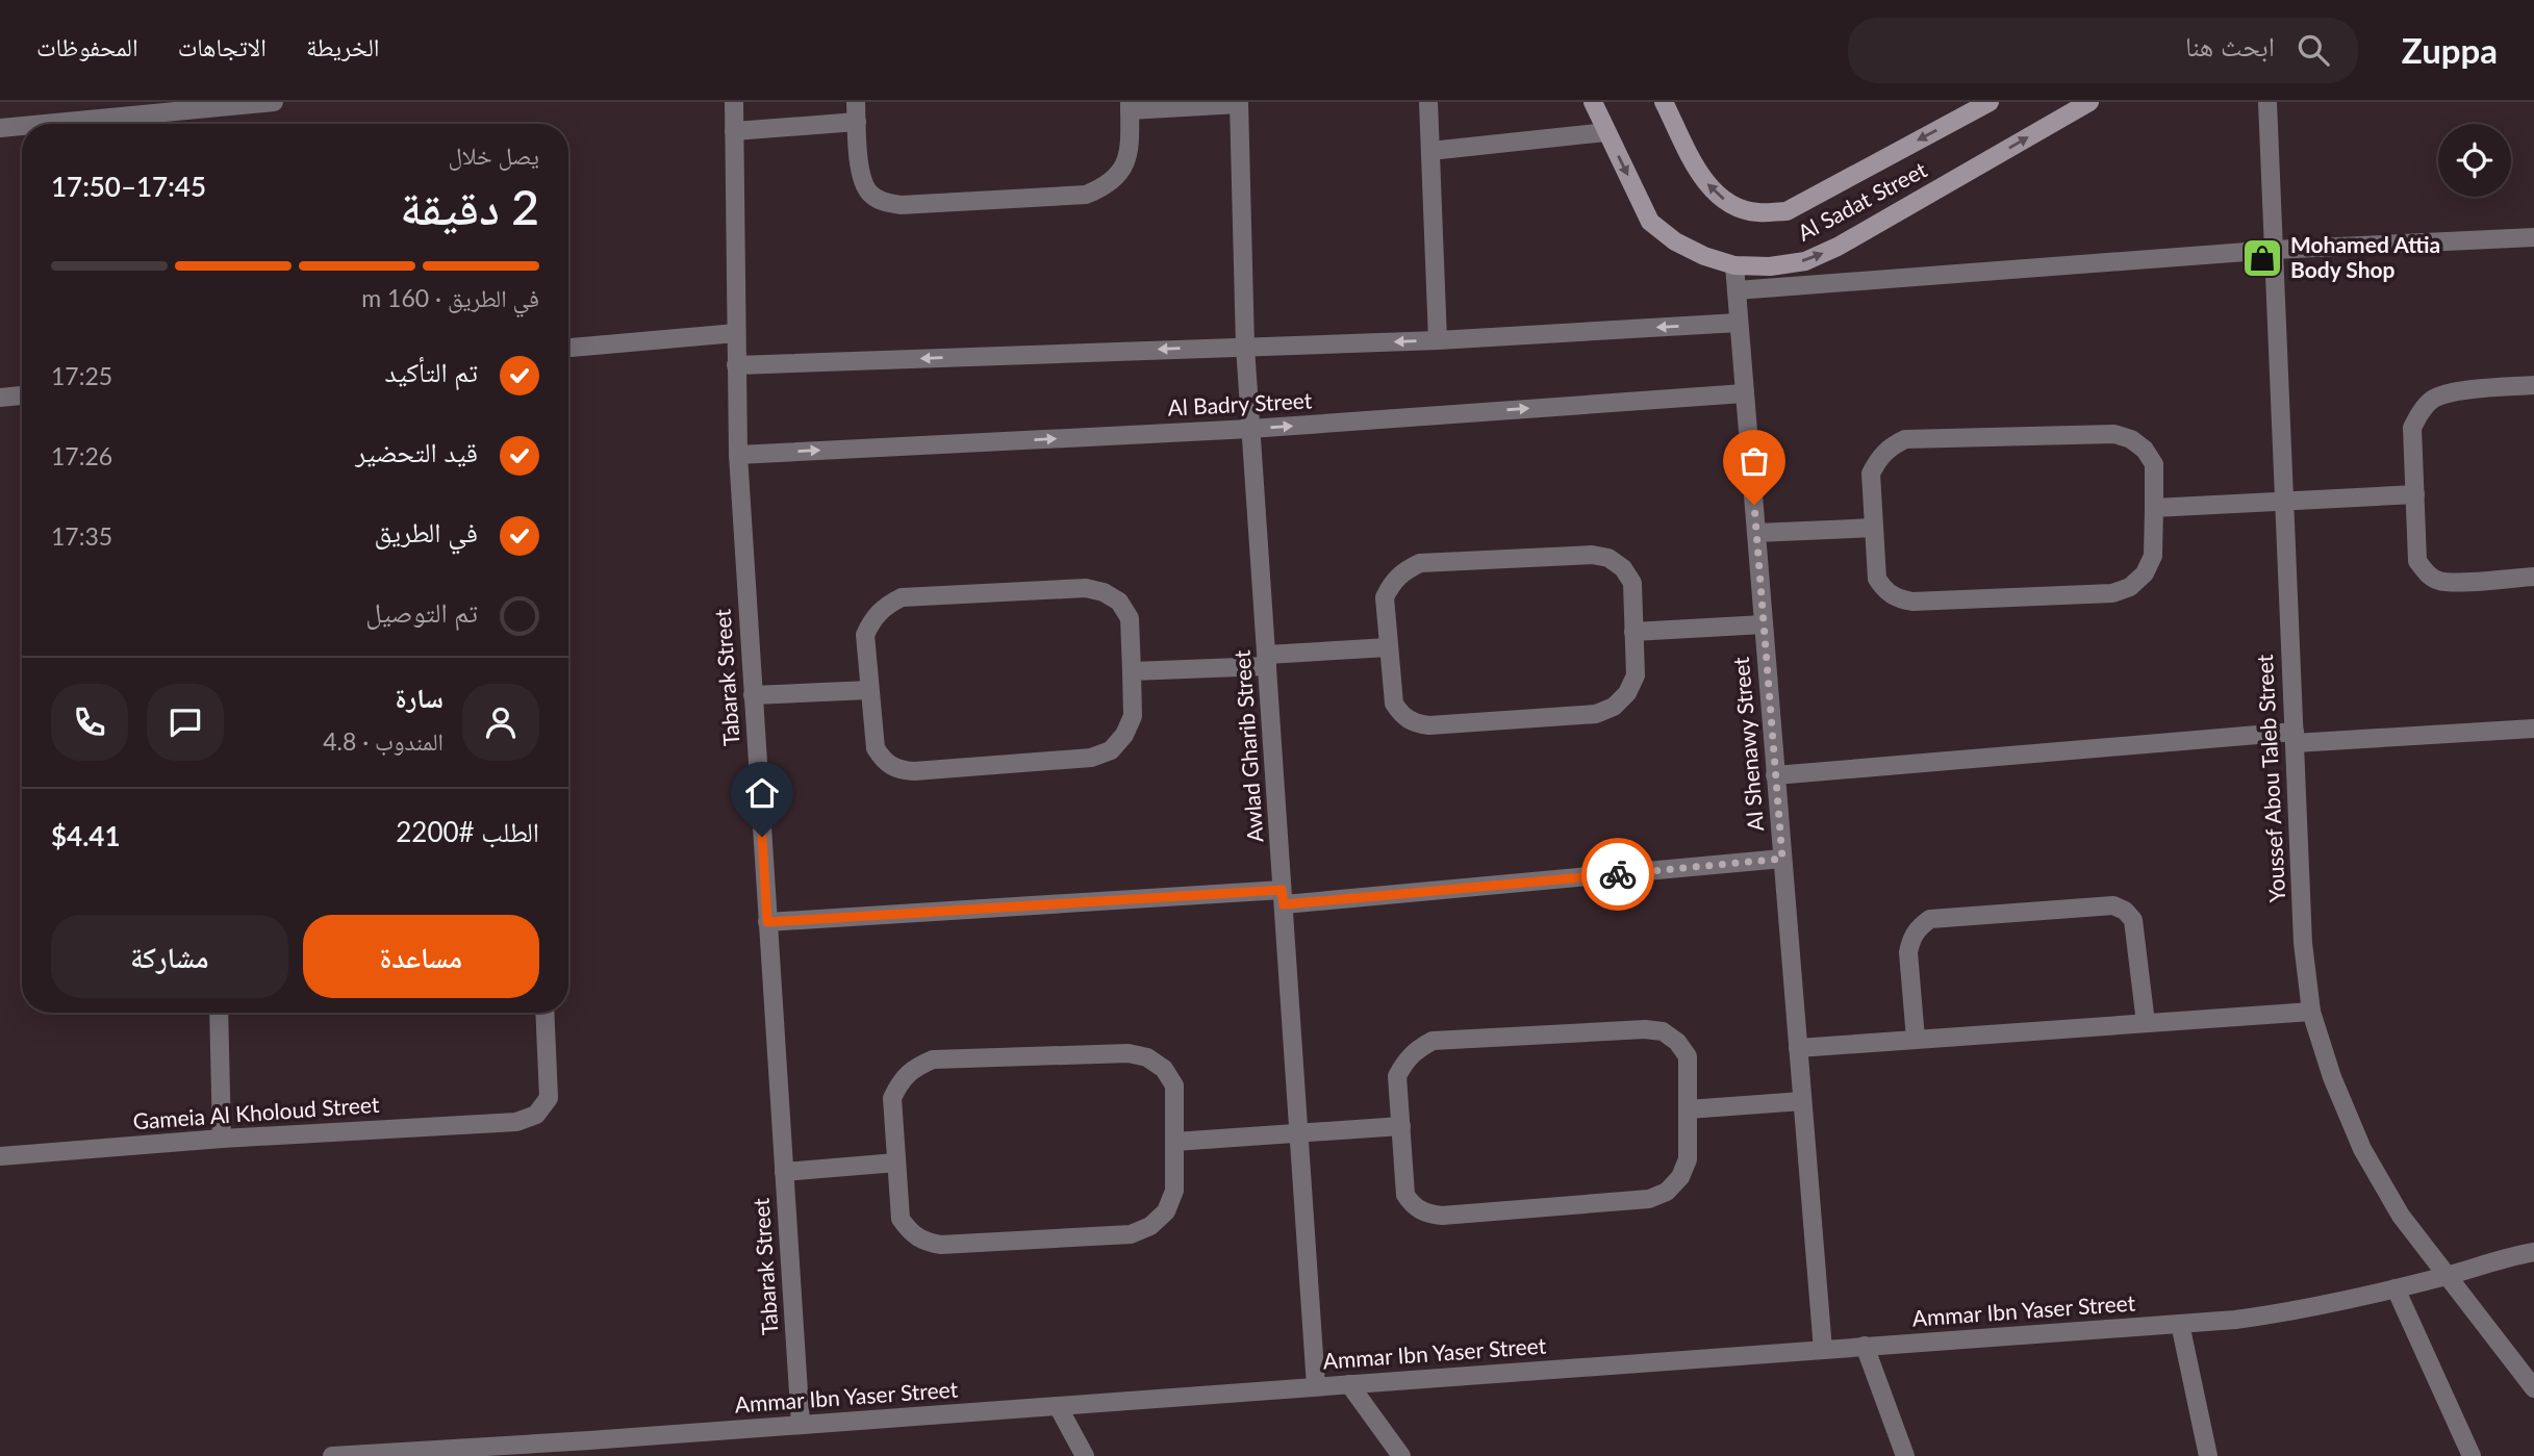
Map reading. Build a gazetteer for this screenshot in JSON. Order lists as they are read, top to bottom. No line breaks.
{"streets":{"street":["Al Sadat Street","Al Badry Street","Tabarak Street","Al Shenawy Street","Awlad Gharib Street","Youssef Abou Taleb Street","Gameia Al Kholoud Street","Ammar Ibn Yaser Street"]},"crossings":[["Al Sadat Street","Al Shenawy Street"],["Al Badry Street","Tabarak Street"],["Al Badry Street","Al Shenawy Street"],["Al Badry Street","Awlad Gharib Street"],["Tabarak Street","Ammar Ibn Yaser Street"],["Al Shenawy Street","Ammar Ibn Yaser Street"],["Awlad Gharib Street","Ammar Ibn Yaser Street"],["Youssef Abou Taleb Street","Ammar Ibn Yaser Street"]],"places":{"shop":["Mohamed Attia Body Shop"]},"page":{"header":"Zuppa","search":"ابحث هنا","nav":["الخريطة","الاتجاهات","المحفوظات"],"heading":["2 دقيقة","يصل خلال","17:45–17:50"],"panel":["سارة","المندوب · 4.8","الطلب #2200","$4.41"],"bar":"في الطريق · 160 m","list":[["تم التأكيد","17:25"],["قيد التحضير","17:26"],["في الطريق","17:35"],"تم التوصيل"],"buttons":["مساعدة","مشاركة"]}}
